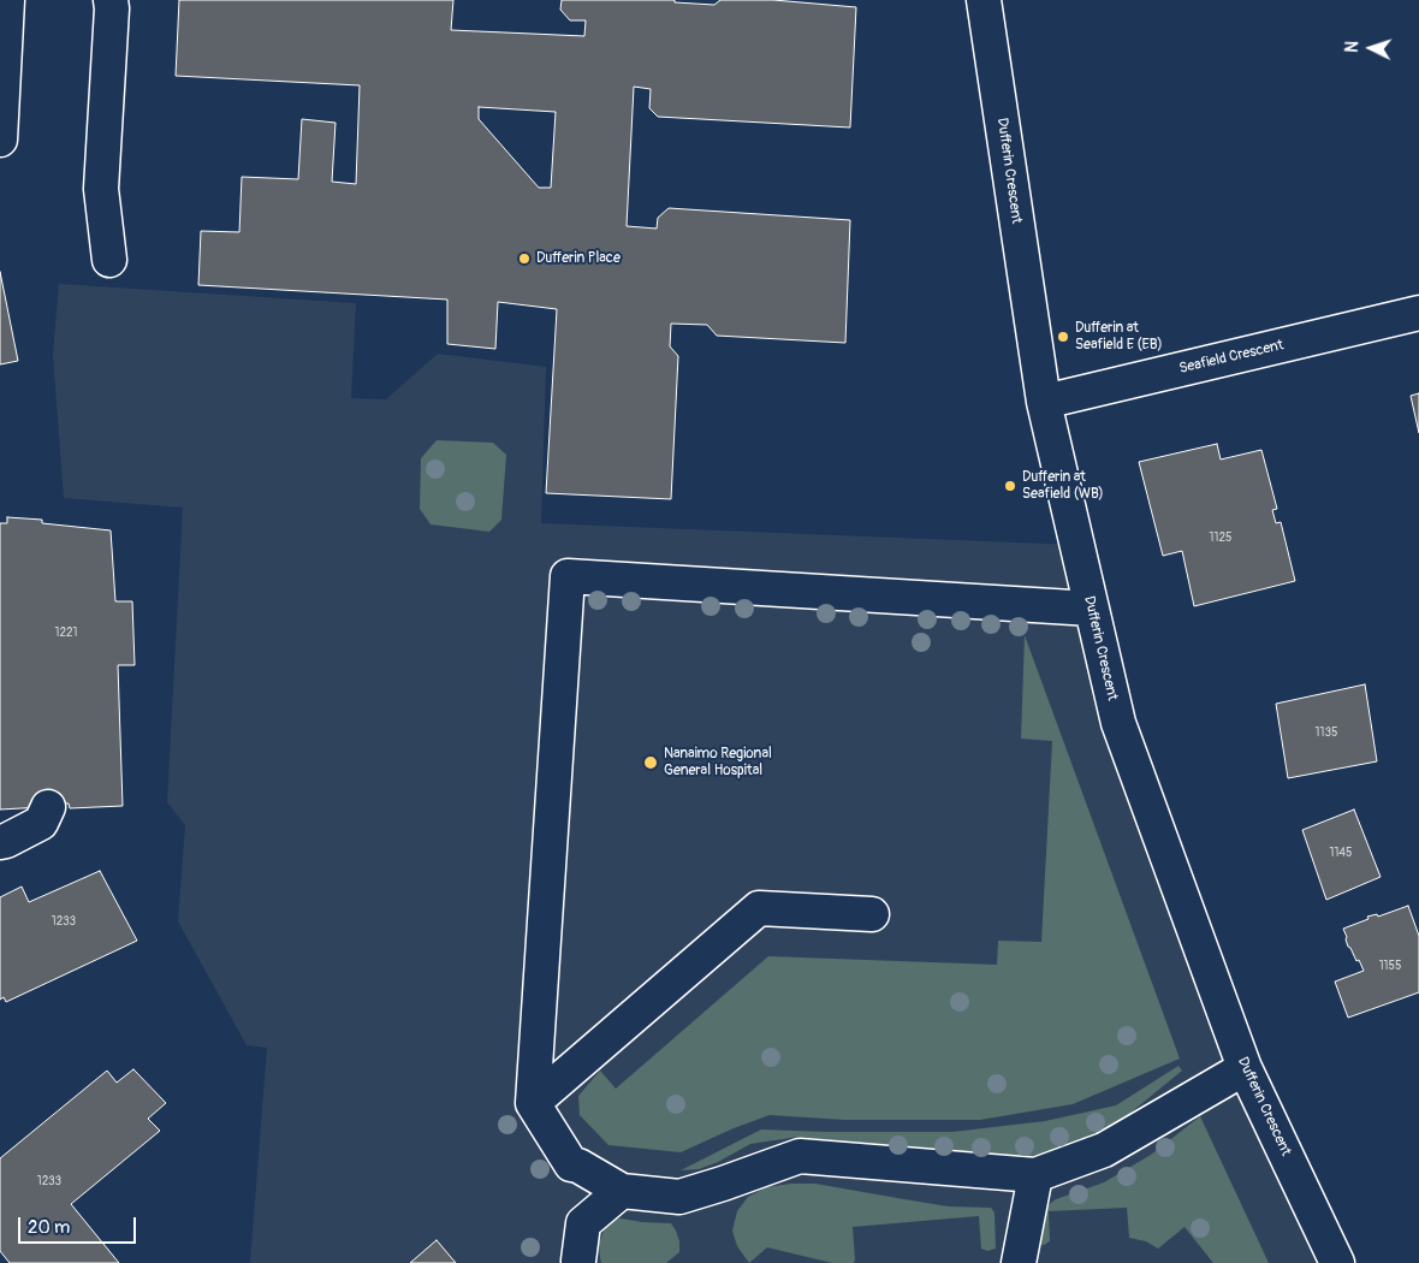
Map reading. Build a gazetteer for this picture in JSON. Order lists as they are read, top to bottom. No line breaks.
{"streets":{"street":["Dufferin Crescent","Seafield Crescent"]},"crossings":[["Dufferin Crescent","Seafield Crescent"]],"places":["Dufferin Place","Dufferin at Seafield E (EB)","Dufferin at Seafield (WB)","Nanaimo Regional General Hospital"],"house_numbers":["1125","1221","1135","1145","1233","1155","1233"],"scale_bar":"20 m","north":"left"}
